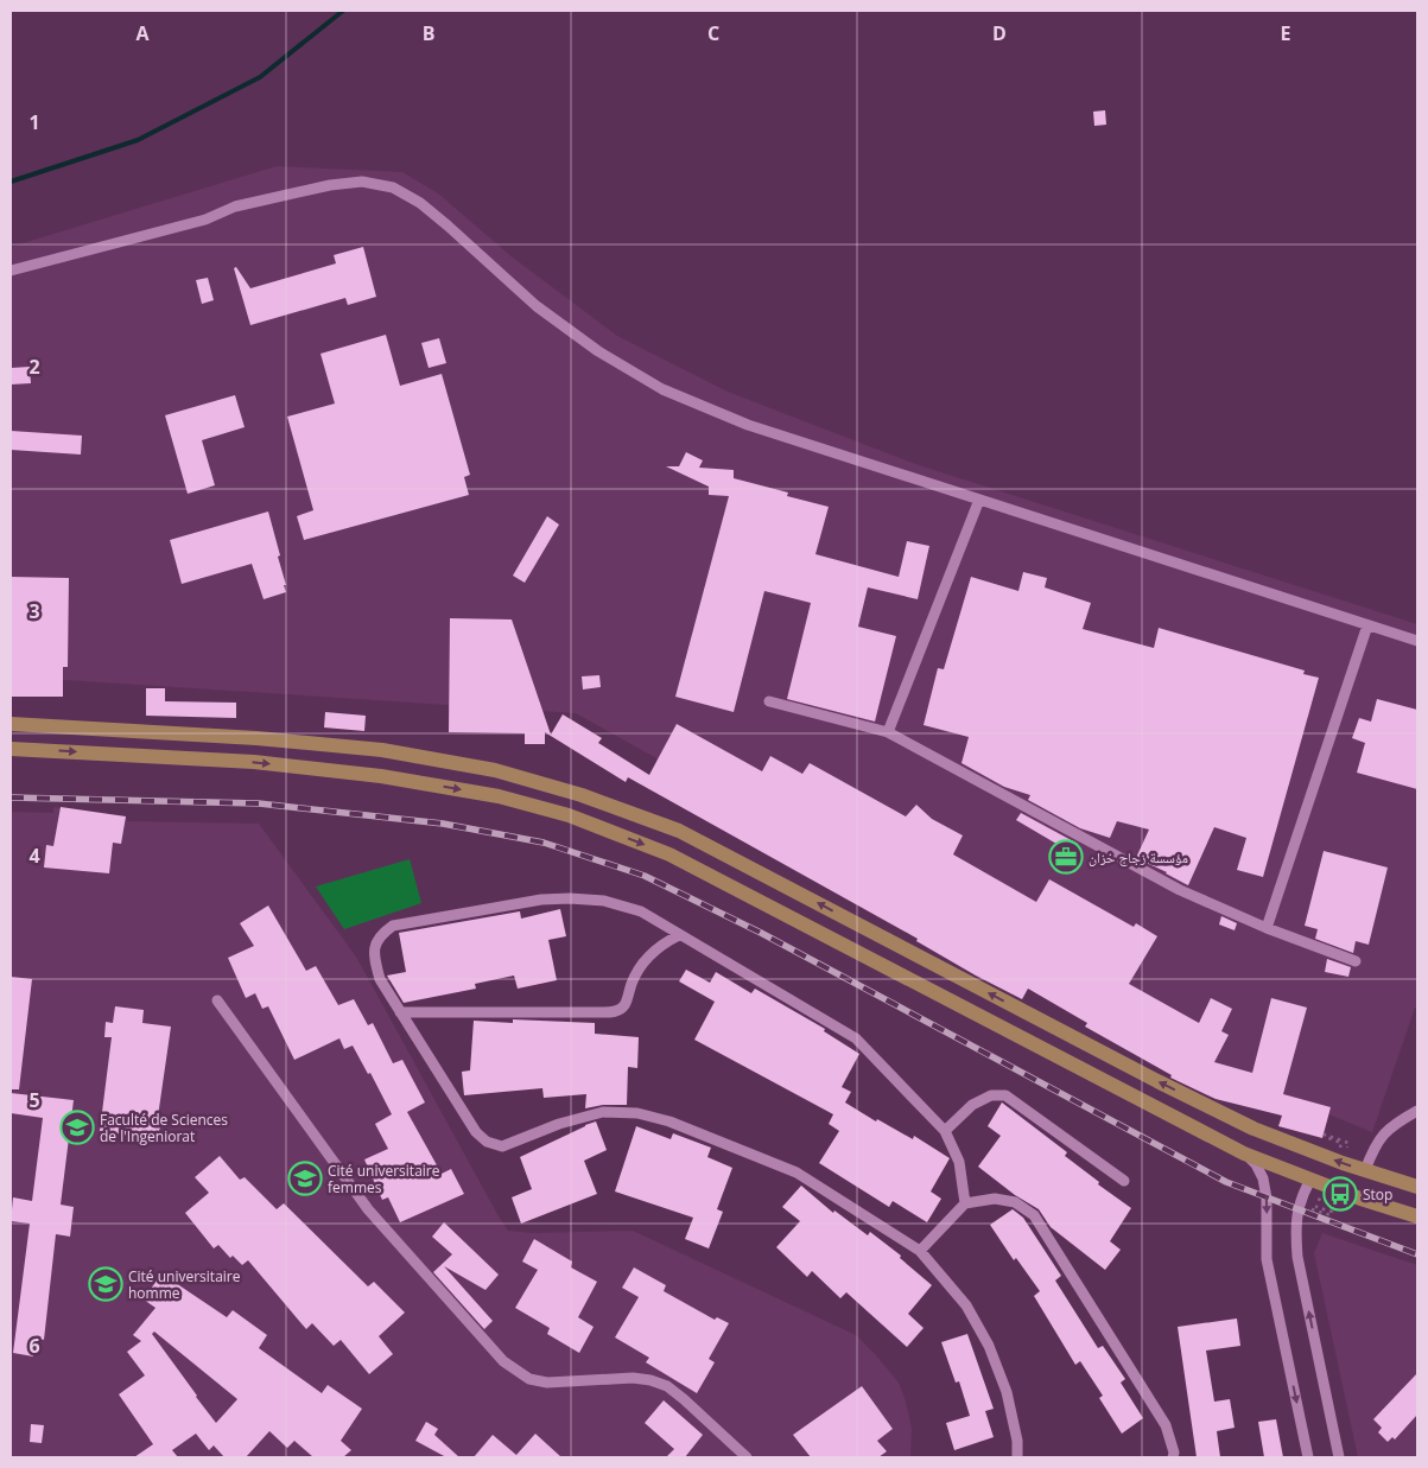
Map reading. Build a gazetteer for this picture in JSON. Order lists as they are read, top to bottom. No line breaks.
{"places":{"office":["مؤسسة زجاج خزان"],"school or university":["Faculté de Sciences de l'Ingeniorat","Cité universitaire femmes","Cité universitaire homme"],"bus stop":["Stop"]},"grid":{"columns":["A","B","C","D","E"],"rows":["1","2","3","4","5","6"]}}
